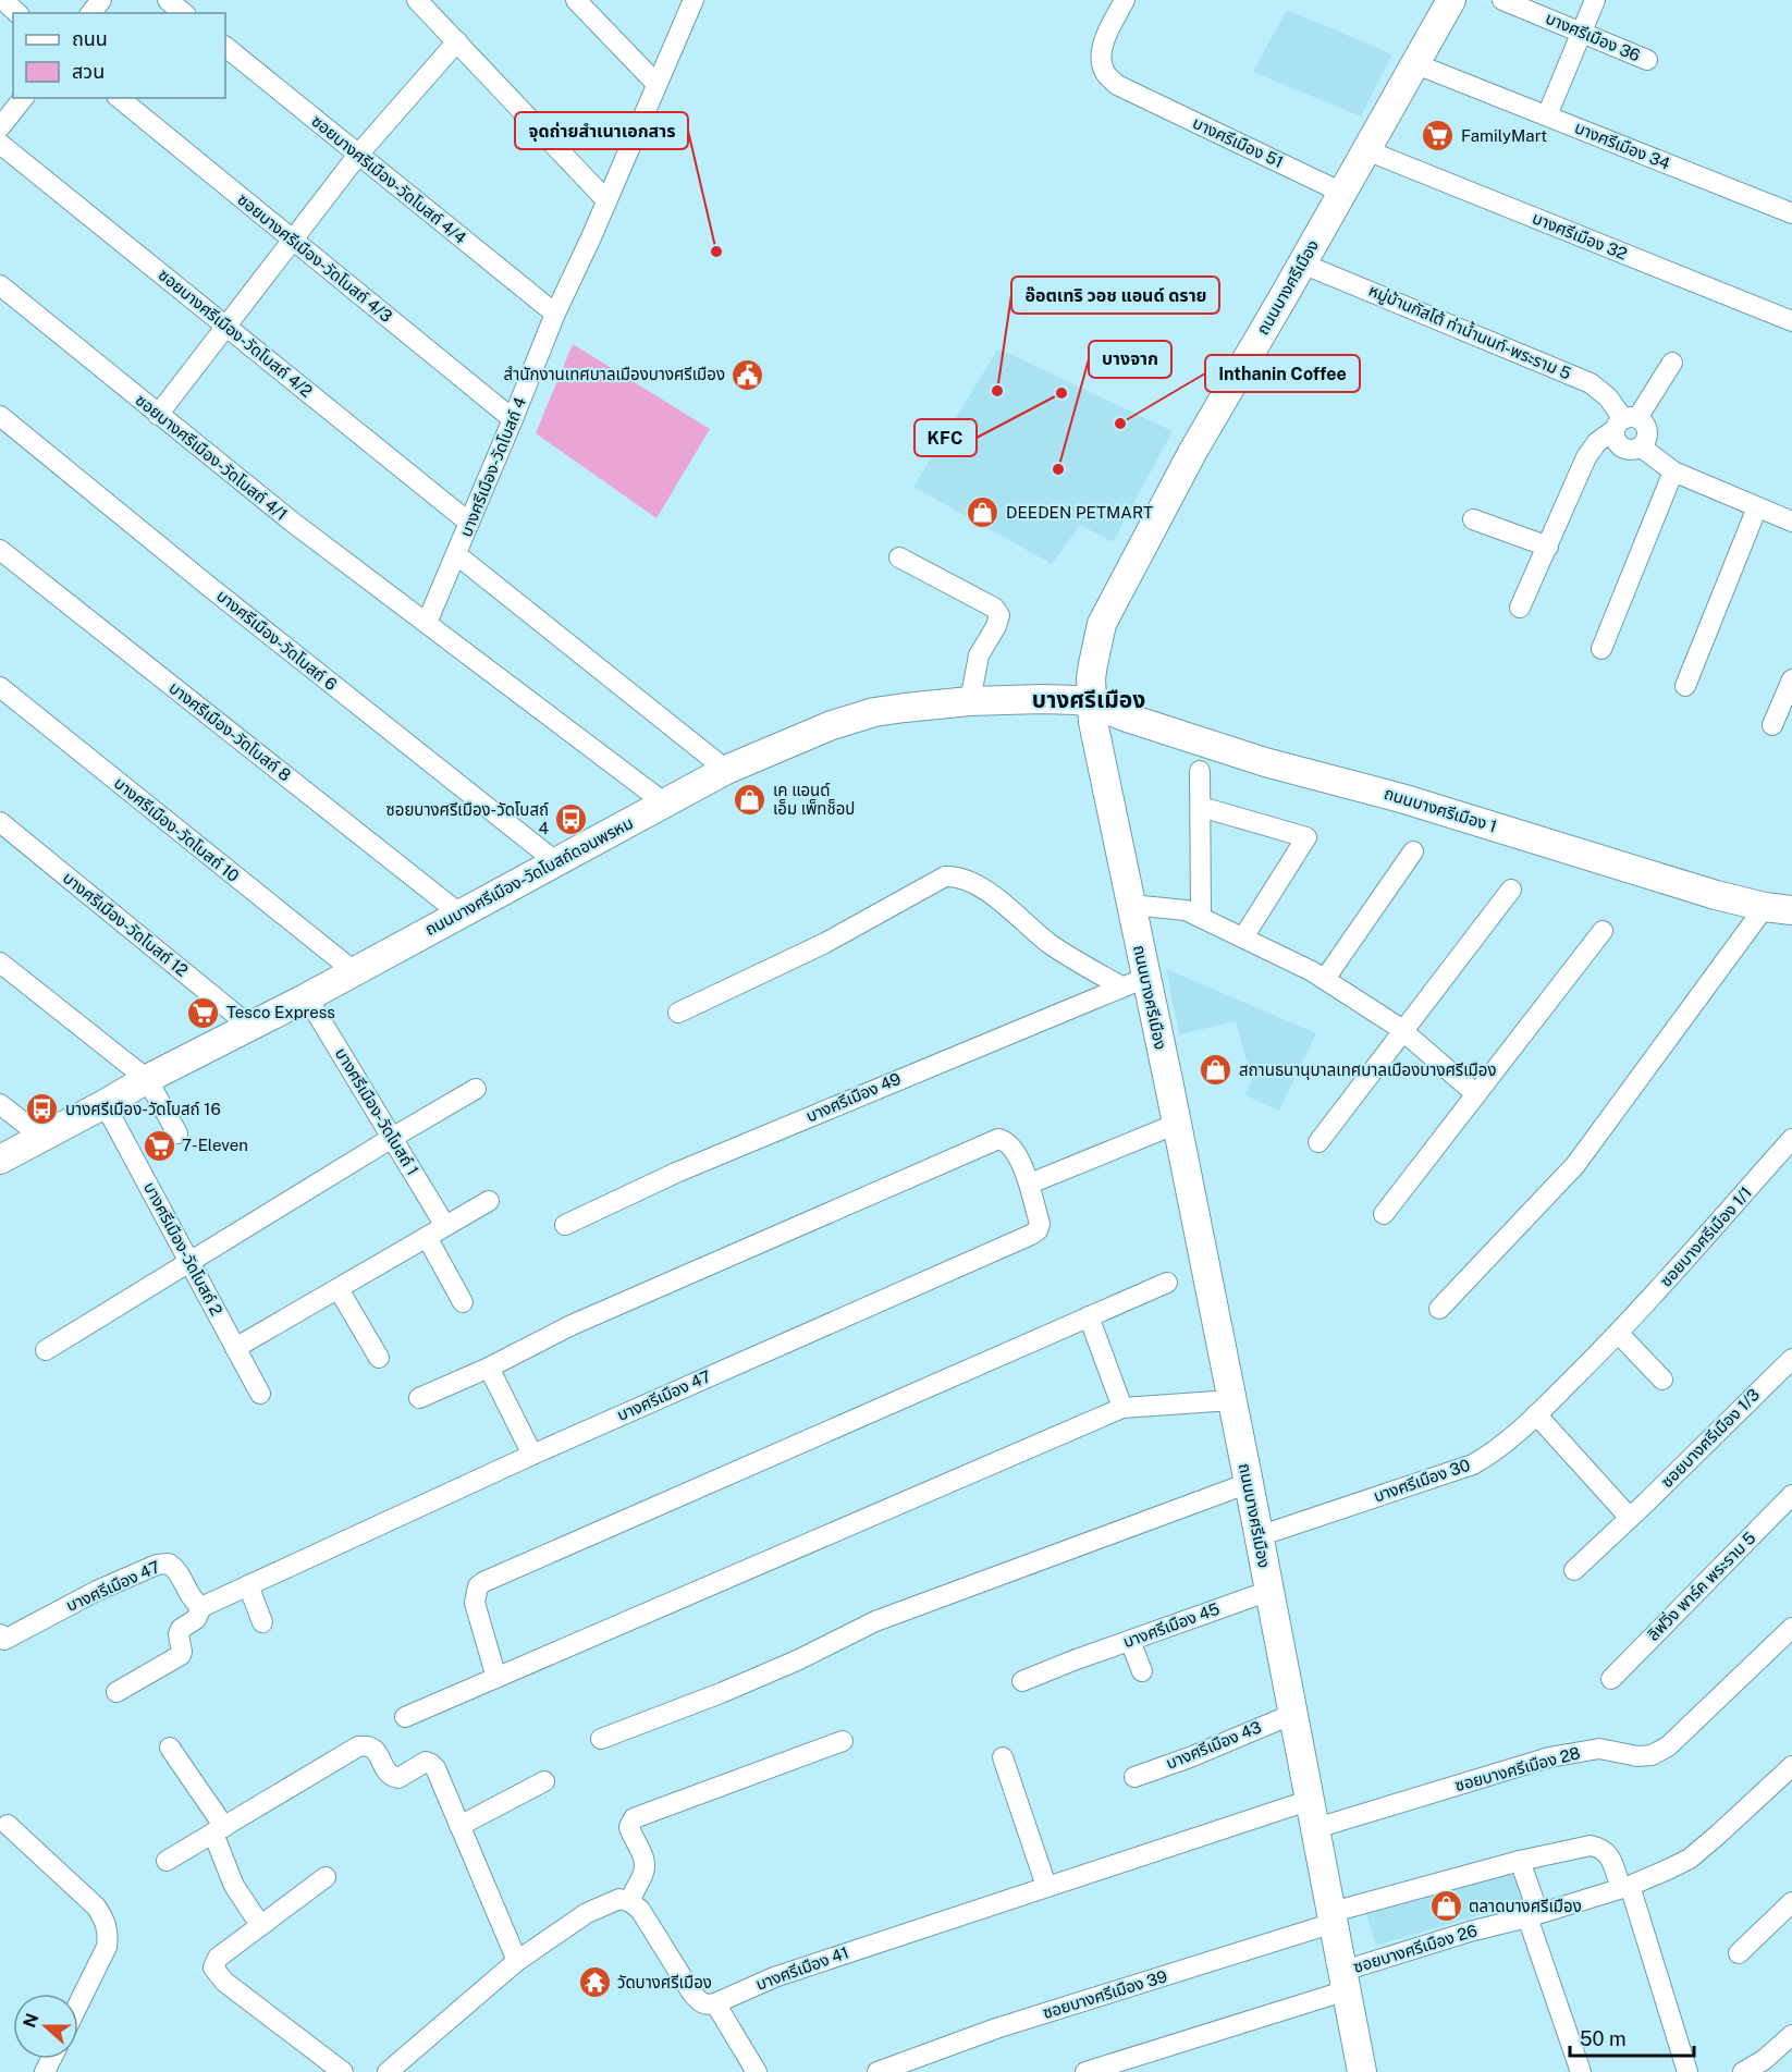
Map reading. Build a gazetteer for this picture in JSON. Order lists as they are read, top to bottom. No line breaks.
{"streets":{"street":["บางศรีเมือง 36","บางศรีเมือง 51","บางศรีเมือง 34","ซอยบางศรีเมือง-วัดโบสถ์ 4/4","บางศรีเมือง 32","ซอยบางศรีเมือง-วัดโบสถ์ 4/3","ถนนบางศรีเมือง","หมู่บ้านกัสโต้ ท่าน้ำนนท์-พระราม 5","ซอยบางศรีเมือง-วัดโบสถ์ 4/2","ซอยบางศรีเมือง-วัดโบสถ์ 4/1","บางศรีเมือง-วัดโบสถ์ 4","บางศรีเมือง-วัดโบสถ์ 6","บางศรีเมือง-วัดโบสถ์ 8","ถนนบางศรีเมือง 1","บางศรีเมือง-วัดโบสถ์ 10","ถนนบางศรีเมือง-วัดโบสถ์ดอนพรหม","บางศรีเมือง-วัดโบสถ์ 12","บางศรีเมือง 49","บางศรีเมือง-วัดโบสถ์ 1","ซอยบางศรีเมือง 1/1","บางศรีเมือง-วัดโบสถ์ 2","บางศรีเมือง 47","ซอยบางศรีเมือง 1/3","บางศรีเมือง 30","ลิฟวิ่ง พาร์ค พระราม 5","บางศรีเมือง 45","บางศรีเมือง 43","ซอยบางศรีเมือง 28","ซอยบางศรีเมือง 26","บางศรีเมือง 41","ซอยบางศรีเมือง 39"]},"crossings":[["บางศรีเมือง 51","ถนนบางศรีเมือง"],["บางศรีเมือง 34","ถนนบางศรีเมือง"],["ซอยบางศรีเมือง-วัดโบสถ์ 4/4","บางศรีเมือง-วัดโบสถ์ 4"],["บางศรีเมือง 32","ถนนบางศรีเมือง"],["ซอยบางศรีเมือง-วัดโบสถ์ 4/3","บางศรีเมือง-วัดโบสถ์ 4"],["ถนนบางศรีเมือง","หมู่บ้านกัสโต้ ท่าน้ำนนท์-พระราม 5"],["ถนนบางศรีเมือง","ถนนบางศรีเมือง 1"],["ถนนบางศรีเมือง","ถนนบางศรีเมือง-วัดโบสถ์ดอนพรหม"],["ถนนบางศรีเมือง","บางศรีเมือง 49"],["ถนนบางศรีเมือง","บางศรีเมือง 30"],["ถนนบางศรีเมือง","บางศรีเมือง 45"],["ถนนบางศรีเมือง","บางศรีเมือง 43"],["ถนนบางศรีเมือง","ซอยบางศรีเมือง 28"],["ถนนบางศรีเมือง","ซอยบางศรีเมือง 26"],["ถนนบางศรีเมือง","บางศรีเมือง 41"],["ถนนบางศรีเมือง","ซอยบางศรีเมือง 39"],["ซอยบางศรีเมือง-วัดโบสถ์ 4/2","บางศรีเมือง-วัดโบสถ์ 4"],["ซอยบางศรีเมือง-วัดโบสถ์ 4/1","บางศรีเมือง-วัดโบสถ์ 4"],["บางศรีเมือง-วัดโบสถ์ 6","ถนนบางศรีเมือง-วัดโบสถ์ดอนพรหม"],["บางศรีเมือง-วัดโบสถ์ 8","ถนนบางศรีเมือง-วัดโบสถ์ดอนพรหม"],["ถนนบางศรีเมือง 1","ถนนบางศรีเมือง-วัดโบสถ์ดอนพรหม"],["บางศรีเมือง-วัดโบสถ์ 10","ถนนบางศรีเมือง-วัดโบสถ์ดอนพรหม"],["ถนนบางศรีเมือง-วัดโบสถ์ดอนพรหม","บางศรีเมือง-วัดโบสถ์ 12"],["ถนนบางศรีเมือง-วัดโบสถ์ดอนพรหม","บางศรีเมือง-วัดโบสถ์ 1"],["ถนนบางศรีเมือง-วัดโบสถ์ดอนพรหม","บางศรีเมือง-วัดโบสถ์ 2"],["ซอยบางศรีเมือง 1/1","บางศรีเมือง 30"],["ซอยบางศรีเมือง 26","ซอยบางศรีเมือง 39"]],"districts":["บางศรีเมือง"],"places":{"supermarket":["FamilyMart","Tesco Express","7-Eleven"],"other":["จุดถ่ายสำเนาเอกสาร","อ๊อตเทริ วอช แอนด์ ดราย","KFC","Inthanin Coffee","บางจาก"],"public building":["สำนักงานเทศบาลเมืองบางศรีเมือง"],"shop":["DEEDEN PETMART","เค แอนด์ เอ็ม เพ็ทช็อป","สถานธนานุบาลเทศบาลเมืองบางศรีเมือง","ตลาดบางศรีเมือง"],"bus stop":["ซอยบางศรีเมือง-วัดโบสถ์ 4","บางศรีเมือง-วัดโบสถ์ 16"],"temple":["วัดบางศรีเมือง"]},"legend":["ถนน","สวน"],"scale_bar":"50 m","north":"left"}
